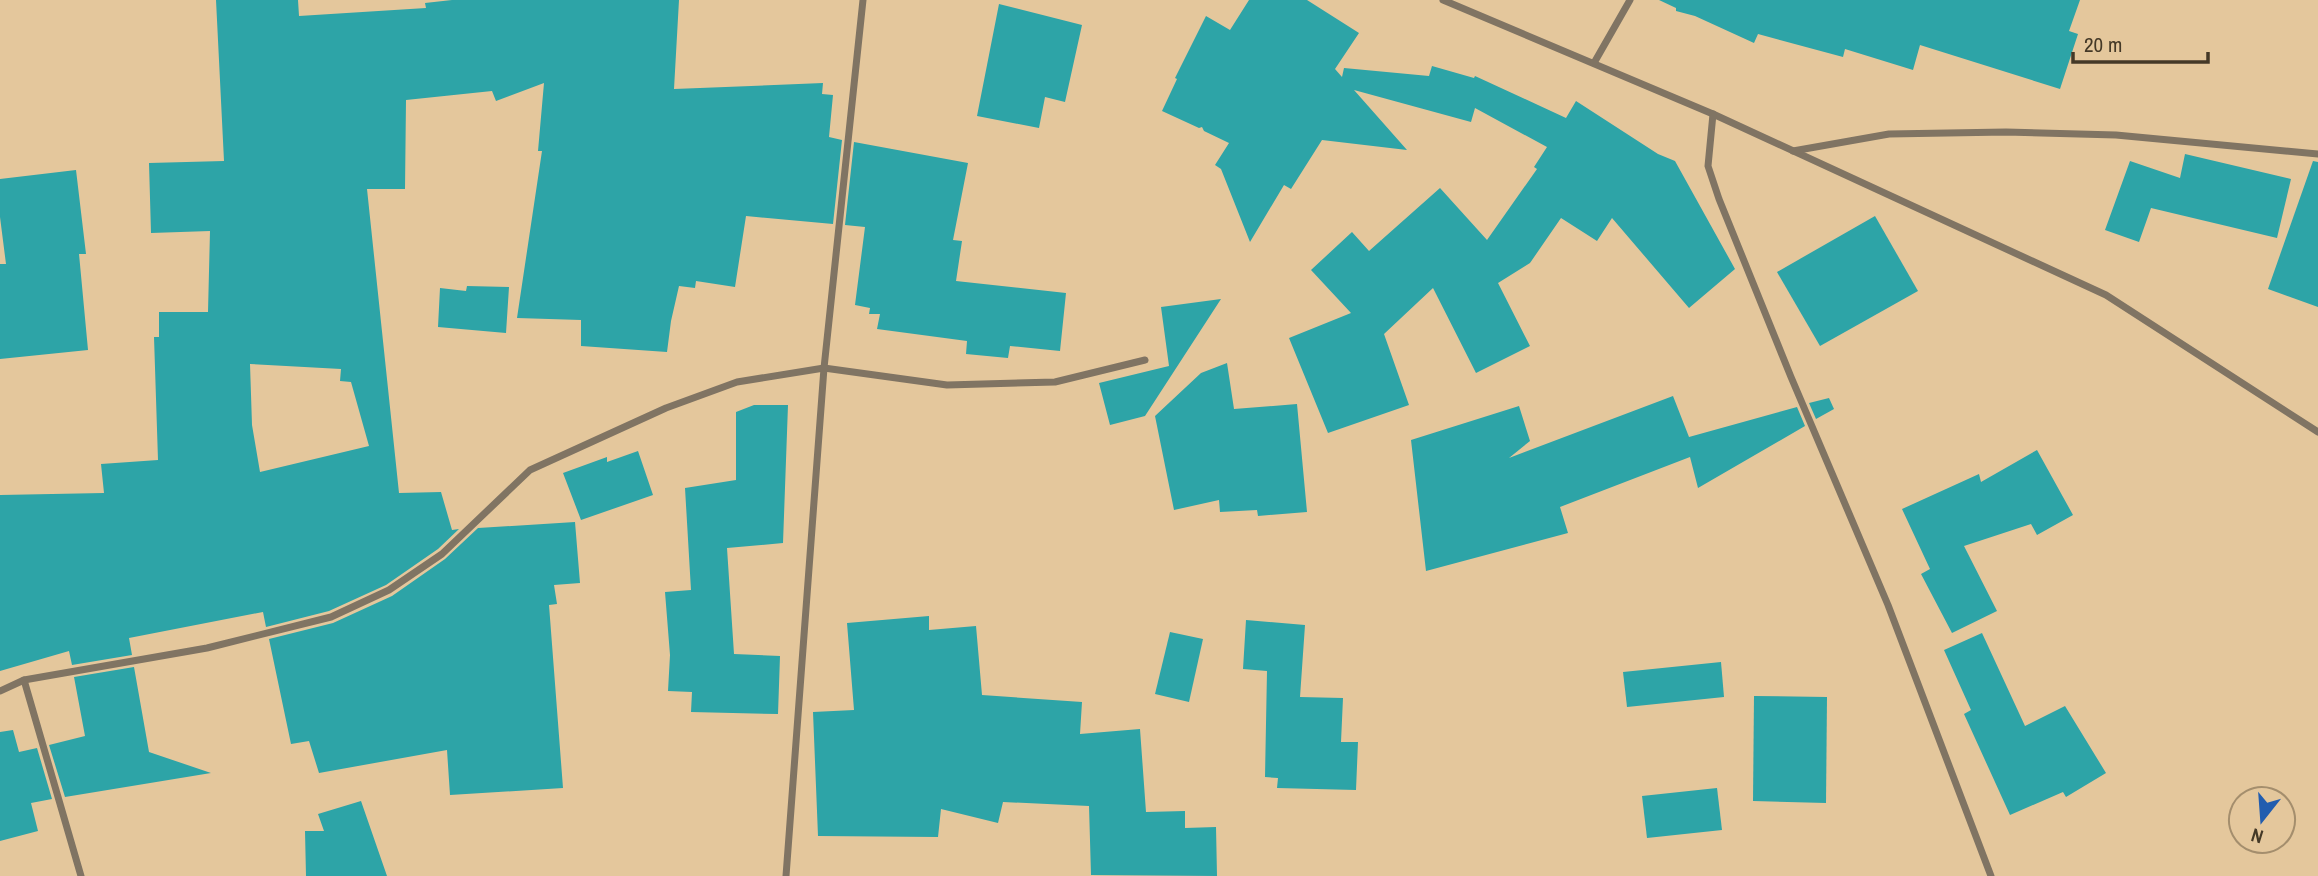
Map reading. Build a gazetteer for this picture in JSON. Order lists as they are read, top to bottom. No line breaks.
{"scale_bar":"20 m","north":"bottom"}
